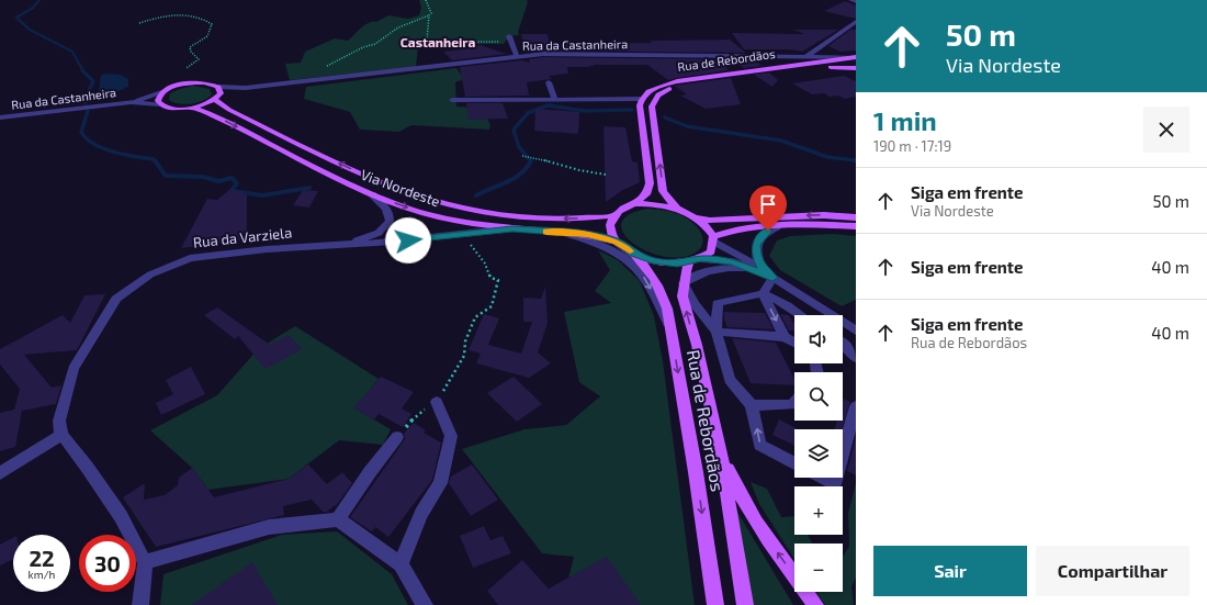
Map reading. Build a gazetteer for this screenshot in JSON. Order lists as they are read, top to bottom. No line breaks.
{"streets":{"main road":["Rua de Rebordãos","Via Nordeste"],"street":["Rua da Castanheira","Rua da Varziela"]},"crossings":[["Rua da Castanheira","Rua de Rebordãos"],["Rua da Castanheira","Via Nordeste"],["Via Nordeste","Rua da Varziela"]],"districts":["Castanheira"],"page":{"turn":["50 m","Via Nordeste"],"heading":["1 min","190 m · 17:19"],"list":[{"name":"Siga em frente","note":"Via Nordeste","value":"50 m"},{"name":"Siga em frente","value":"40 m"},{"name":"Siga em frente","note":"Rua de Rebordãos","value":"40 m"}],"map_buttons":["+","−"],"speed":"22 km/h","limit":"30","buttons":["Sair","Compartilhar"]}}
